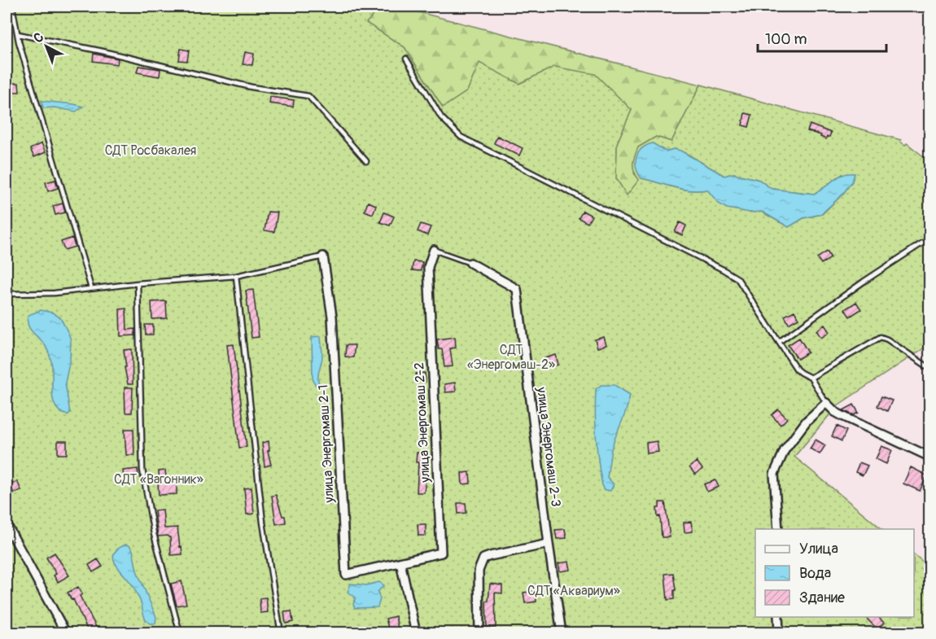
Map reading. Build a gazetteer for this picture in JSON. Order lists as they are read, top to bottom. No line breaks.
{"streets":{"street":["улица Энергомаш 2-2","улица Энергомаш 2-1","улица Энергомаш 2-3"]},"crossings":[["улица Энергомаш 2-2","улица Энергомаш 2-1"]],"parks":["СДТ Росбакалея","СДТ «Энергомаш-2»","СДТ «Вагонник»","СДТ «Аквариум»"],"legend":["Улица","Вода","Здание"],"scale_bar":"100 m","north":"top left"}
